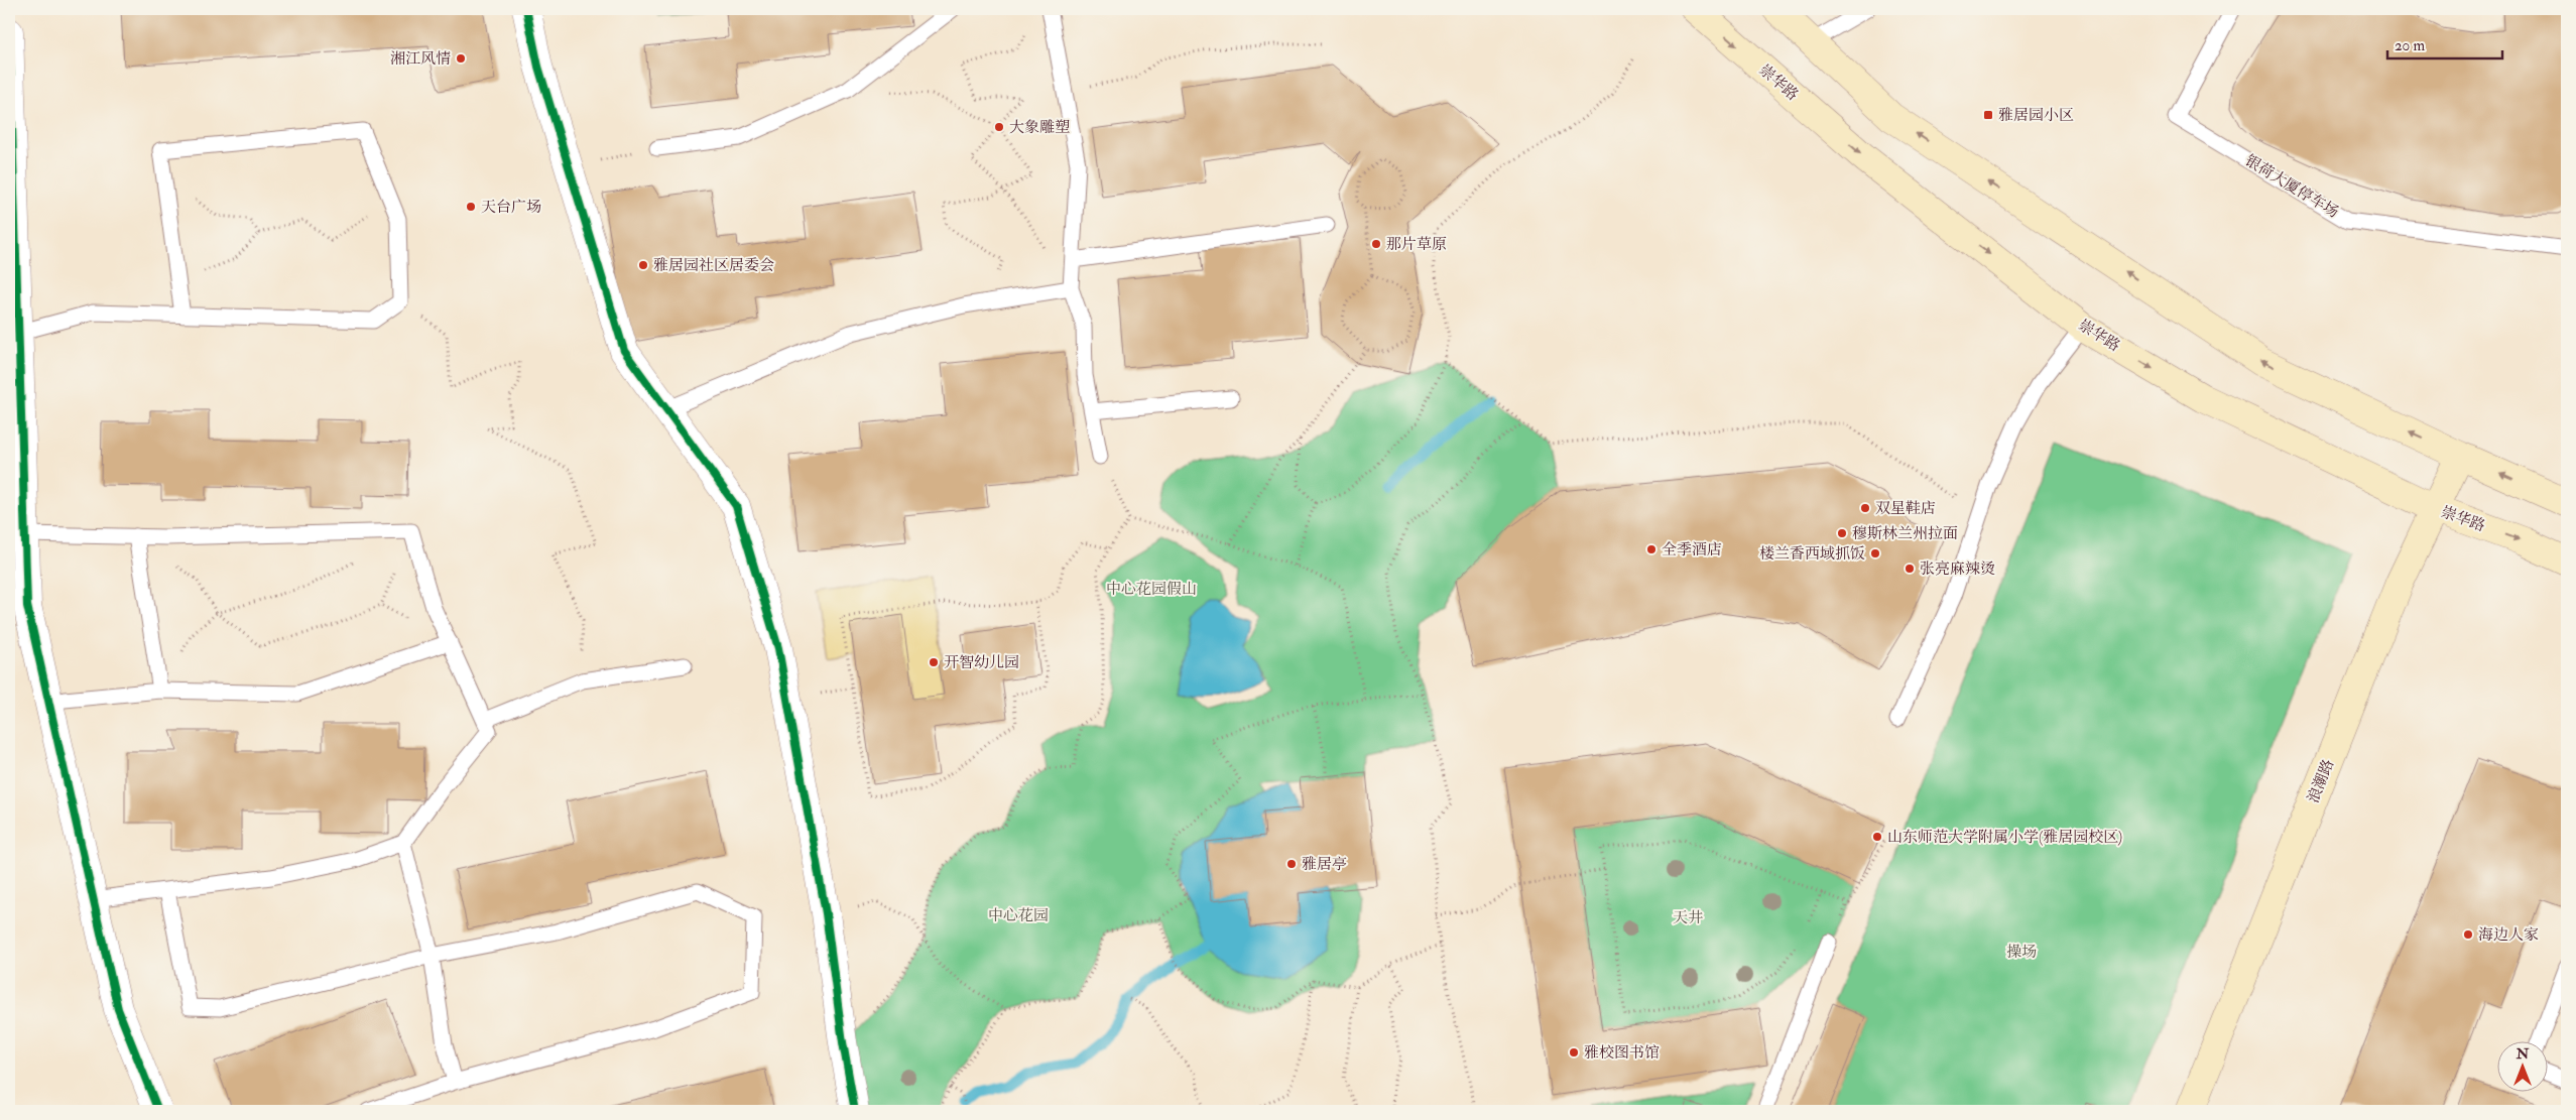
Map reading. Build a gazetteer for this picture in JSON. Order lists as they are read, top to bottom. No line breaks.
{"streets":{"main road":["崇华路","浪潮路"],"lane":["银荷大厦停车场"]},"crossings":[["崇华路","浪潮路"]],"parks":["中心花园假山","中心花园","天井","操场"],"places":{"other":["湘江风情","大象雕塑","天台广场","那片草原","雅居园社区居委会","双星鞋店","穆斯林兰州拉面","全季酒店","楼兰香西域抓饭","张亮麻辣烫","开智幼儿园","山东师范大学附属小学(雅居园校区)","雅居亭","海边人家","雅校图书馆"],"transit":["雅居园小区"]},"scale_bar":"20 m","north":"top"}
